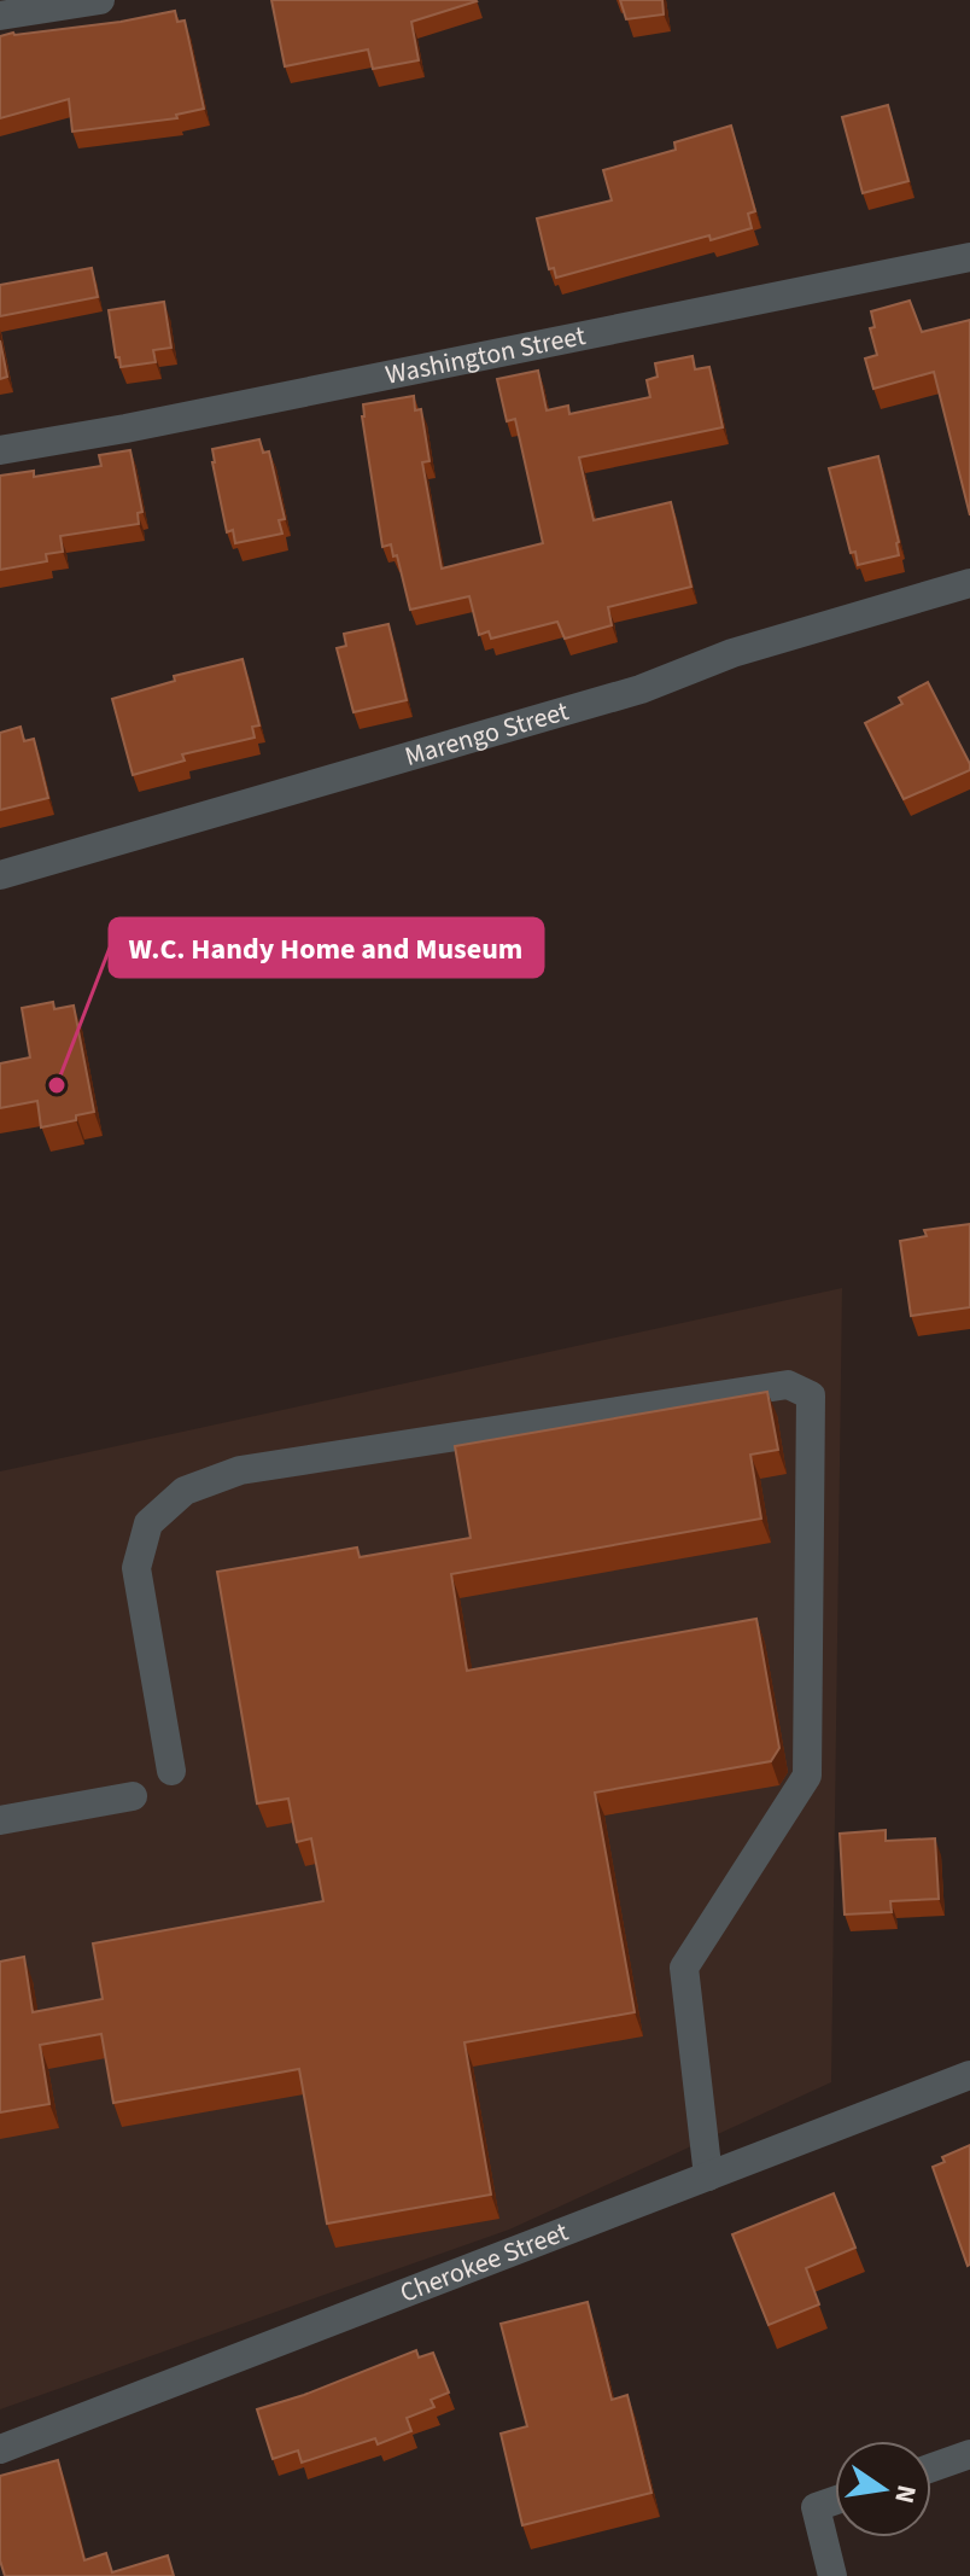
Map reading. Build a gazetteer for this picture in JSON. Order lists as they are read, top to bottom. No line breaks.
{"streets":{"street":["Washington Street","Marengo Street","Cherokee Street"]},"places":["W.C. Handy Home and Museum"],"north":"right"}
